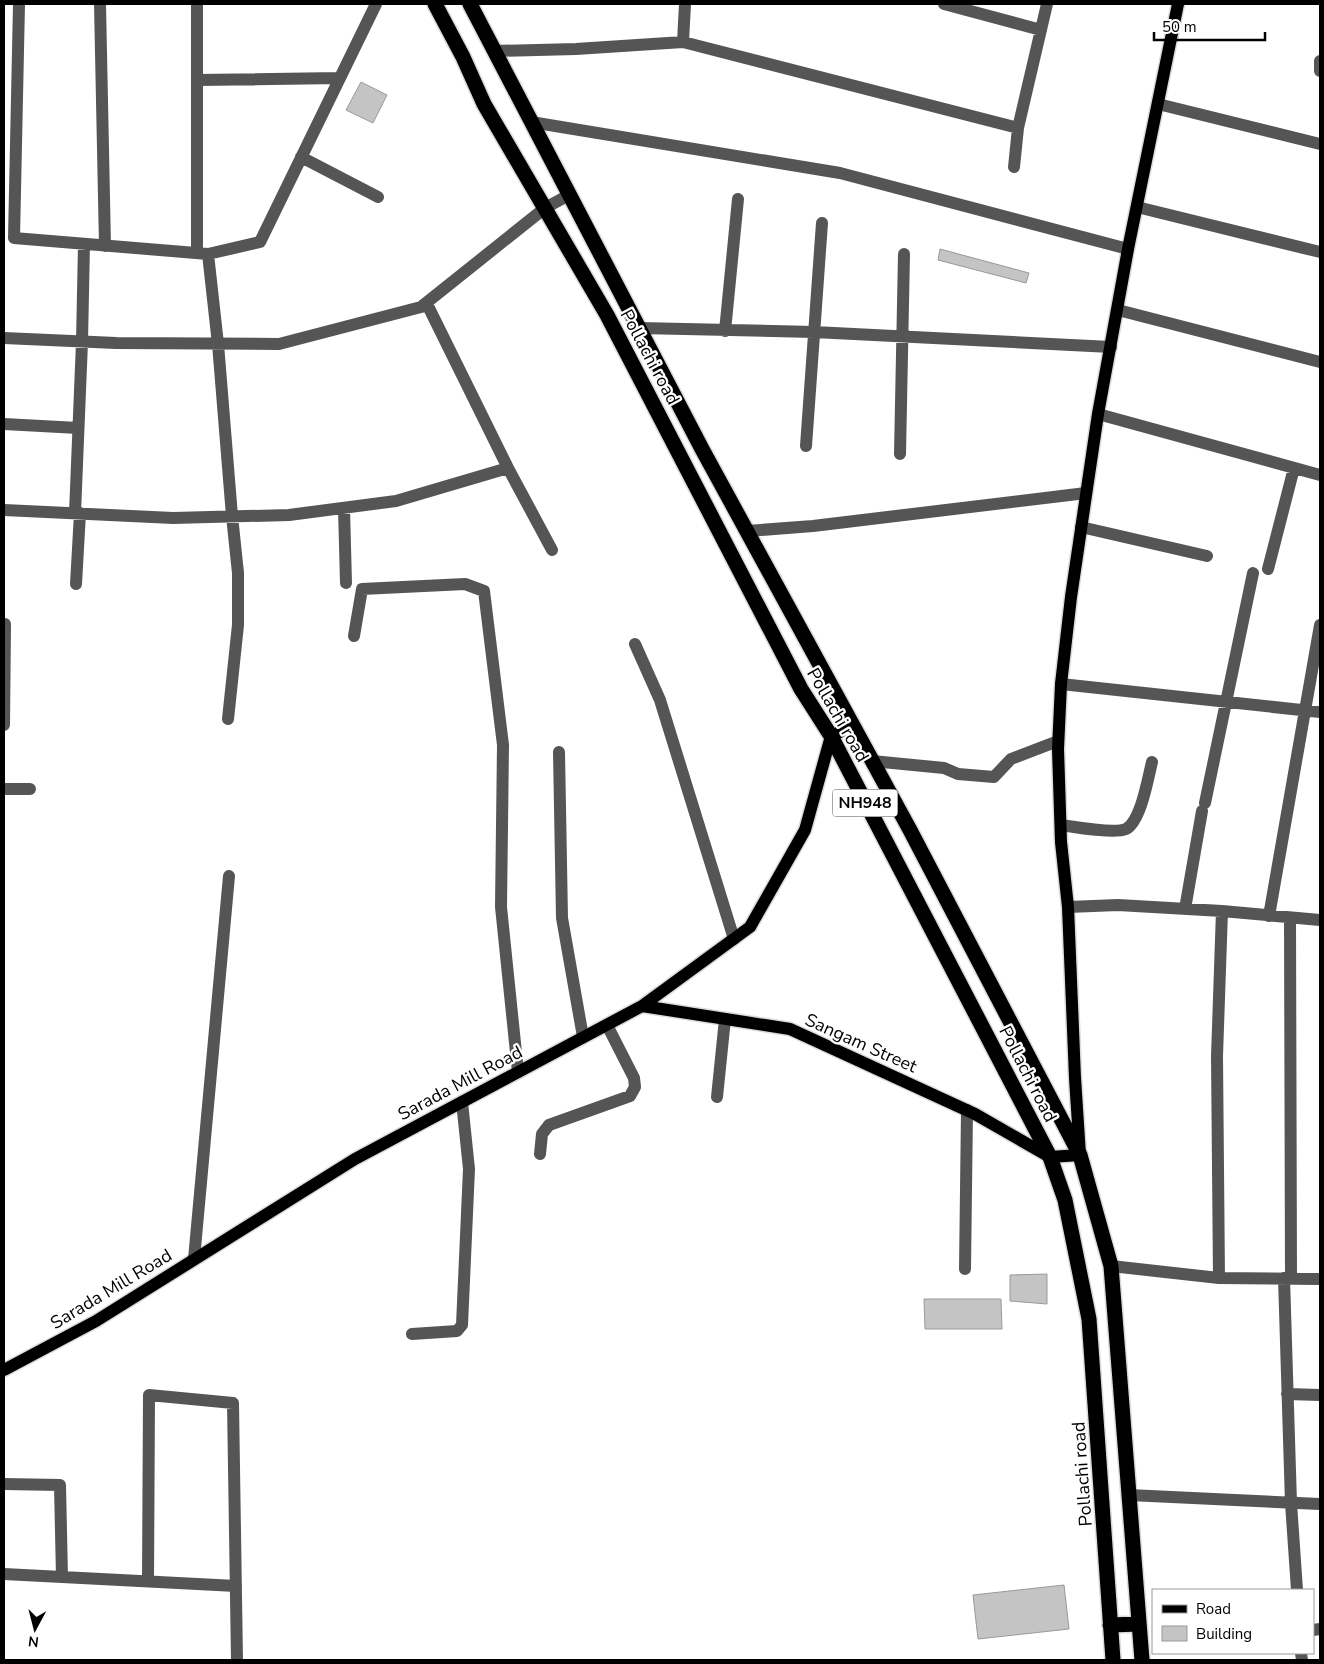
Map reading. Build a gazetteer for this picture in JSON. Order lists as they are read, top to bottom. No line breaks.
{"streets":{"highway":["Pollachi road","NH948"],"main road":["Sangam Street","Sarada Mill Road"]},"crossings":[["Pollachi road","Sangam Street"],["Pollachi road","Sarada Mill Road"],["Sangam Street","Sarada Mill Road"]],"legend":["Road","Building"],"scale_bar":"50 m","north":"bottom"}
